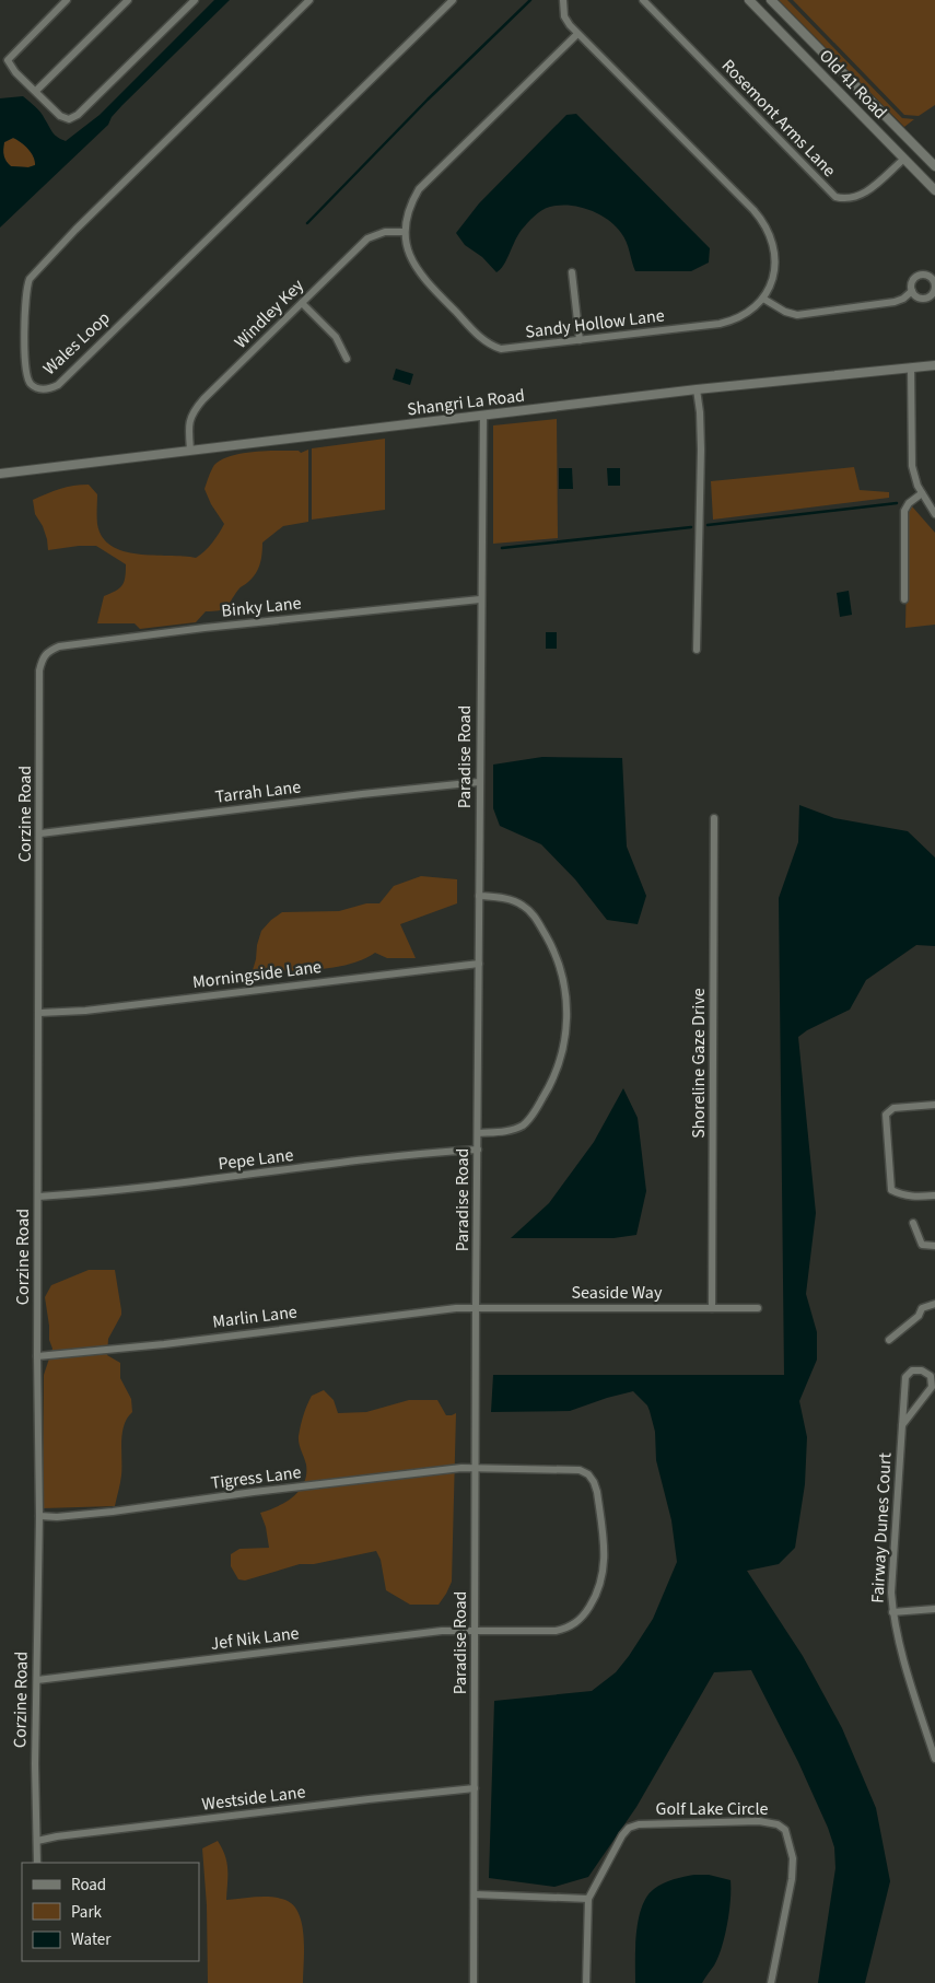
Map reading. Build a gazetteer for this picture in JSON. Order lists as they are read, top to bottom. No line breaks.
{"streets":{"street":["Old 41 Road","Rosemont Arms Lane","Windley Key","Sandy Hollow Lane","Wales Loop","Shangri La Road","Binky Lane","Paradise Road","Tarrah Lane","Corzine Road","Morningside Lane","Shoreline Gaze Drive","Pepe Lane","Seaside Way","Marlin Lane","Tigress Lane","Fairway Dunes Court","Jef Nik Lane","Westside Lane","Golf Lake Circle"]},"crossings":[["Old 41 Road","Rosemont Arms Lane"],["Windley Key","Sandy Hollow Lane"],["Windley Key","Shangri La Road"],["Shangri La Road","Paradise Road"],["Binky Lane","Paradise Road"],["Binky Lane","Corzine Road"],["Paradise Road","Tarrah Lane"],["Paradise Road","Morningside Lane"],["Paradise Road","Pepe Lane"],["Paradise Road","Seaside Way"],["Paradise Road","Marlin Lane"],["Paradise Road","Tigress Lane"],["Paradise Road","Jef Nik Lane"],["Paradise Road","Westside Lane"],["Tarrah Lane","Corzine Road"],["Corzine Road","Morningside Lane"],["Corzine Road","Pepe Lane"],["Corzine Road","Marlin Lane"],["Corzine Road","Tigress Lane"],["Corzine Road","Jef Nik Lane"],["Corzine Road","Westside Lane"],["Shoreline Gaze Drive","Seaside Way"],["Seaside Way","Marlin Lane"],["Tigress Lane","Jef Nik Lane"]],"legend":["Road","Park","Water"]}
